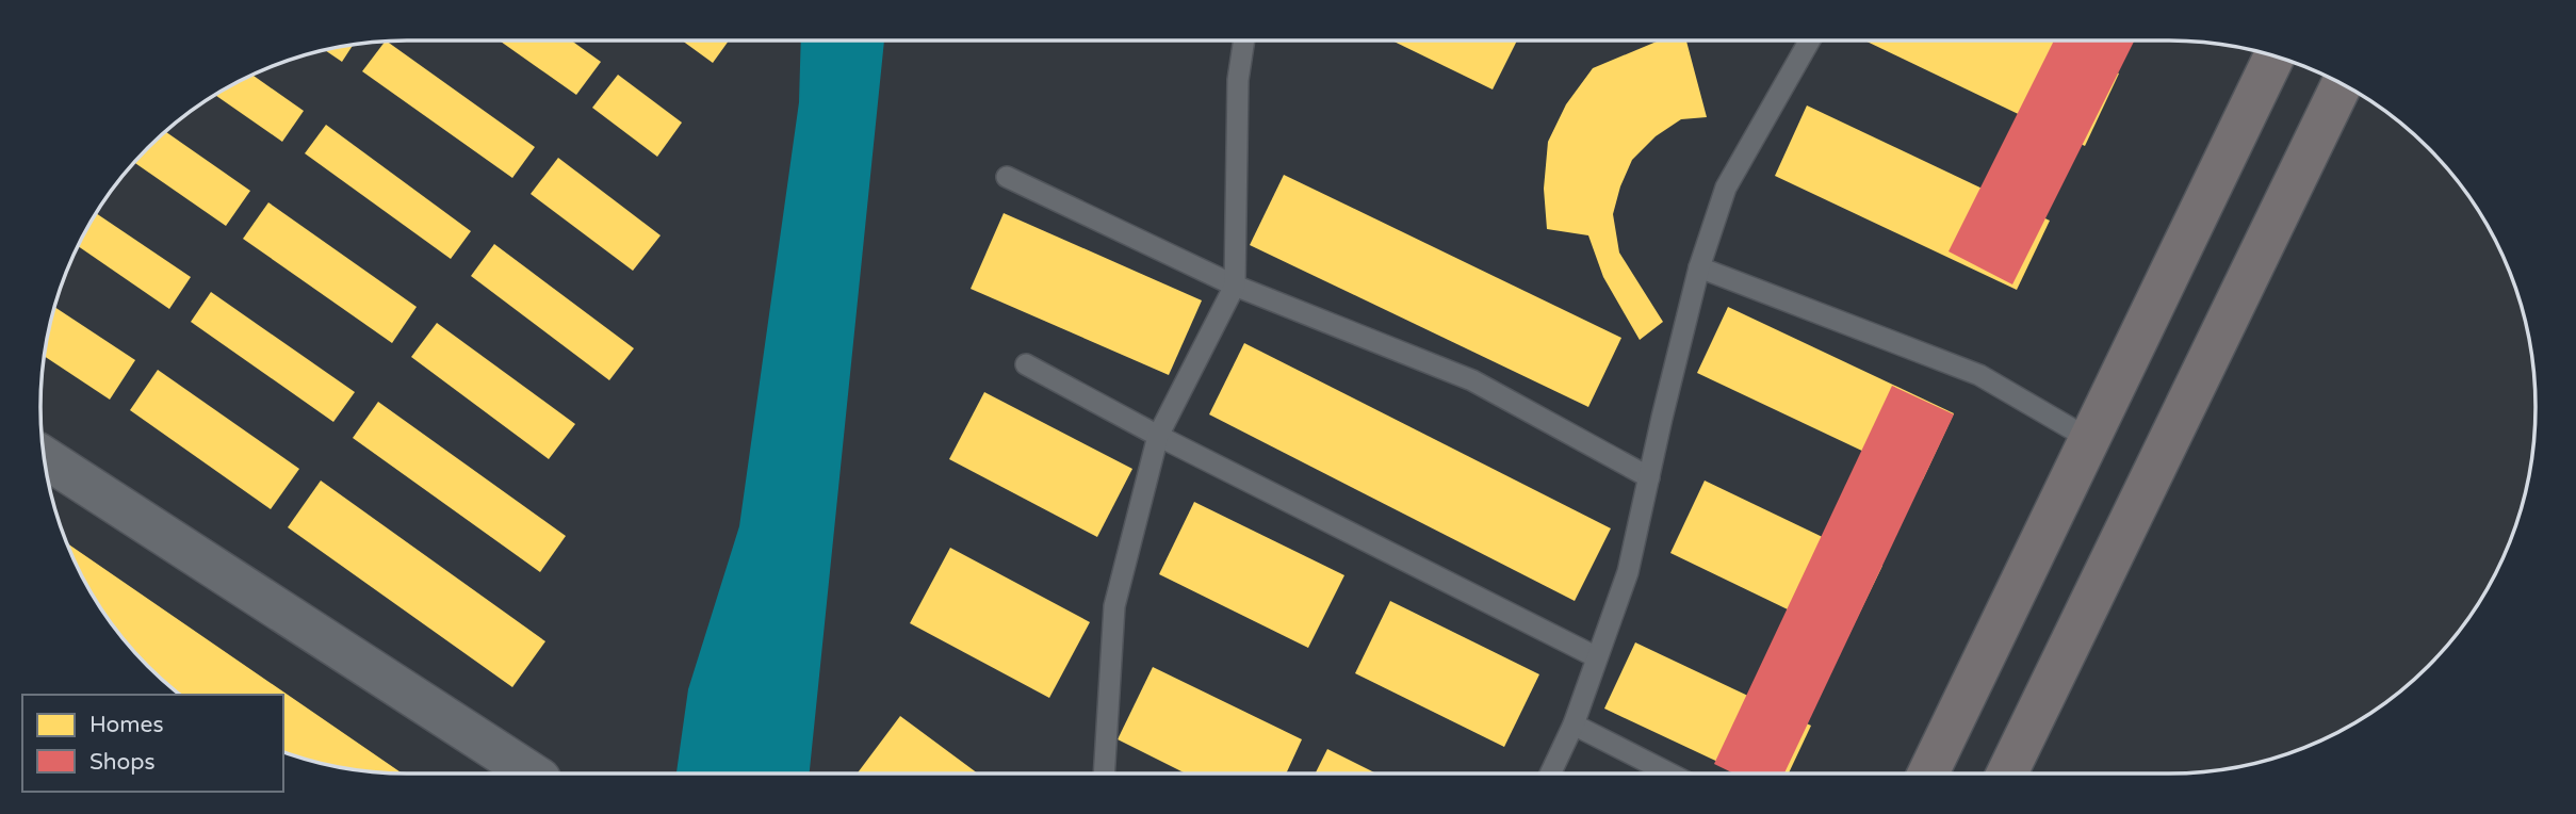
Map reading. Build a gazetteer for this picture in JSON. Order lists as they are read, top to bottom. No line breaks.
{"legend":["Homes","Shops"]}
